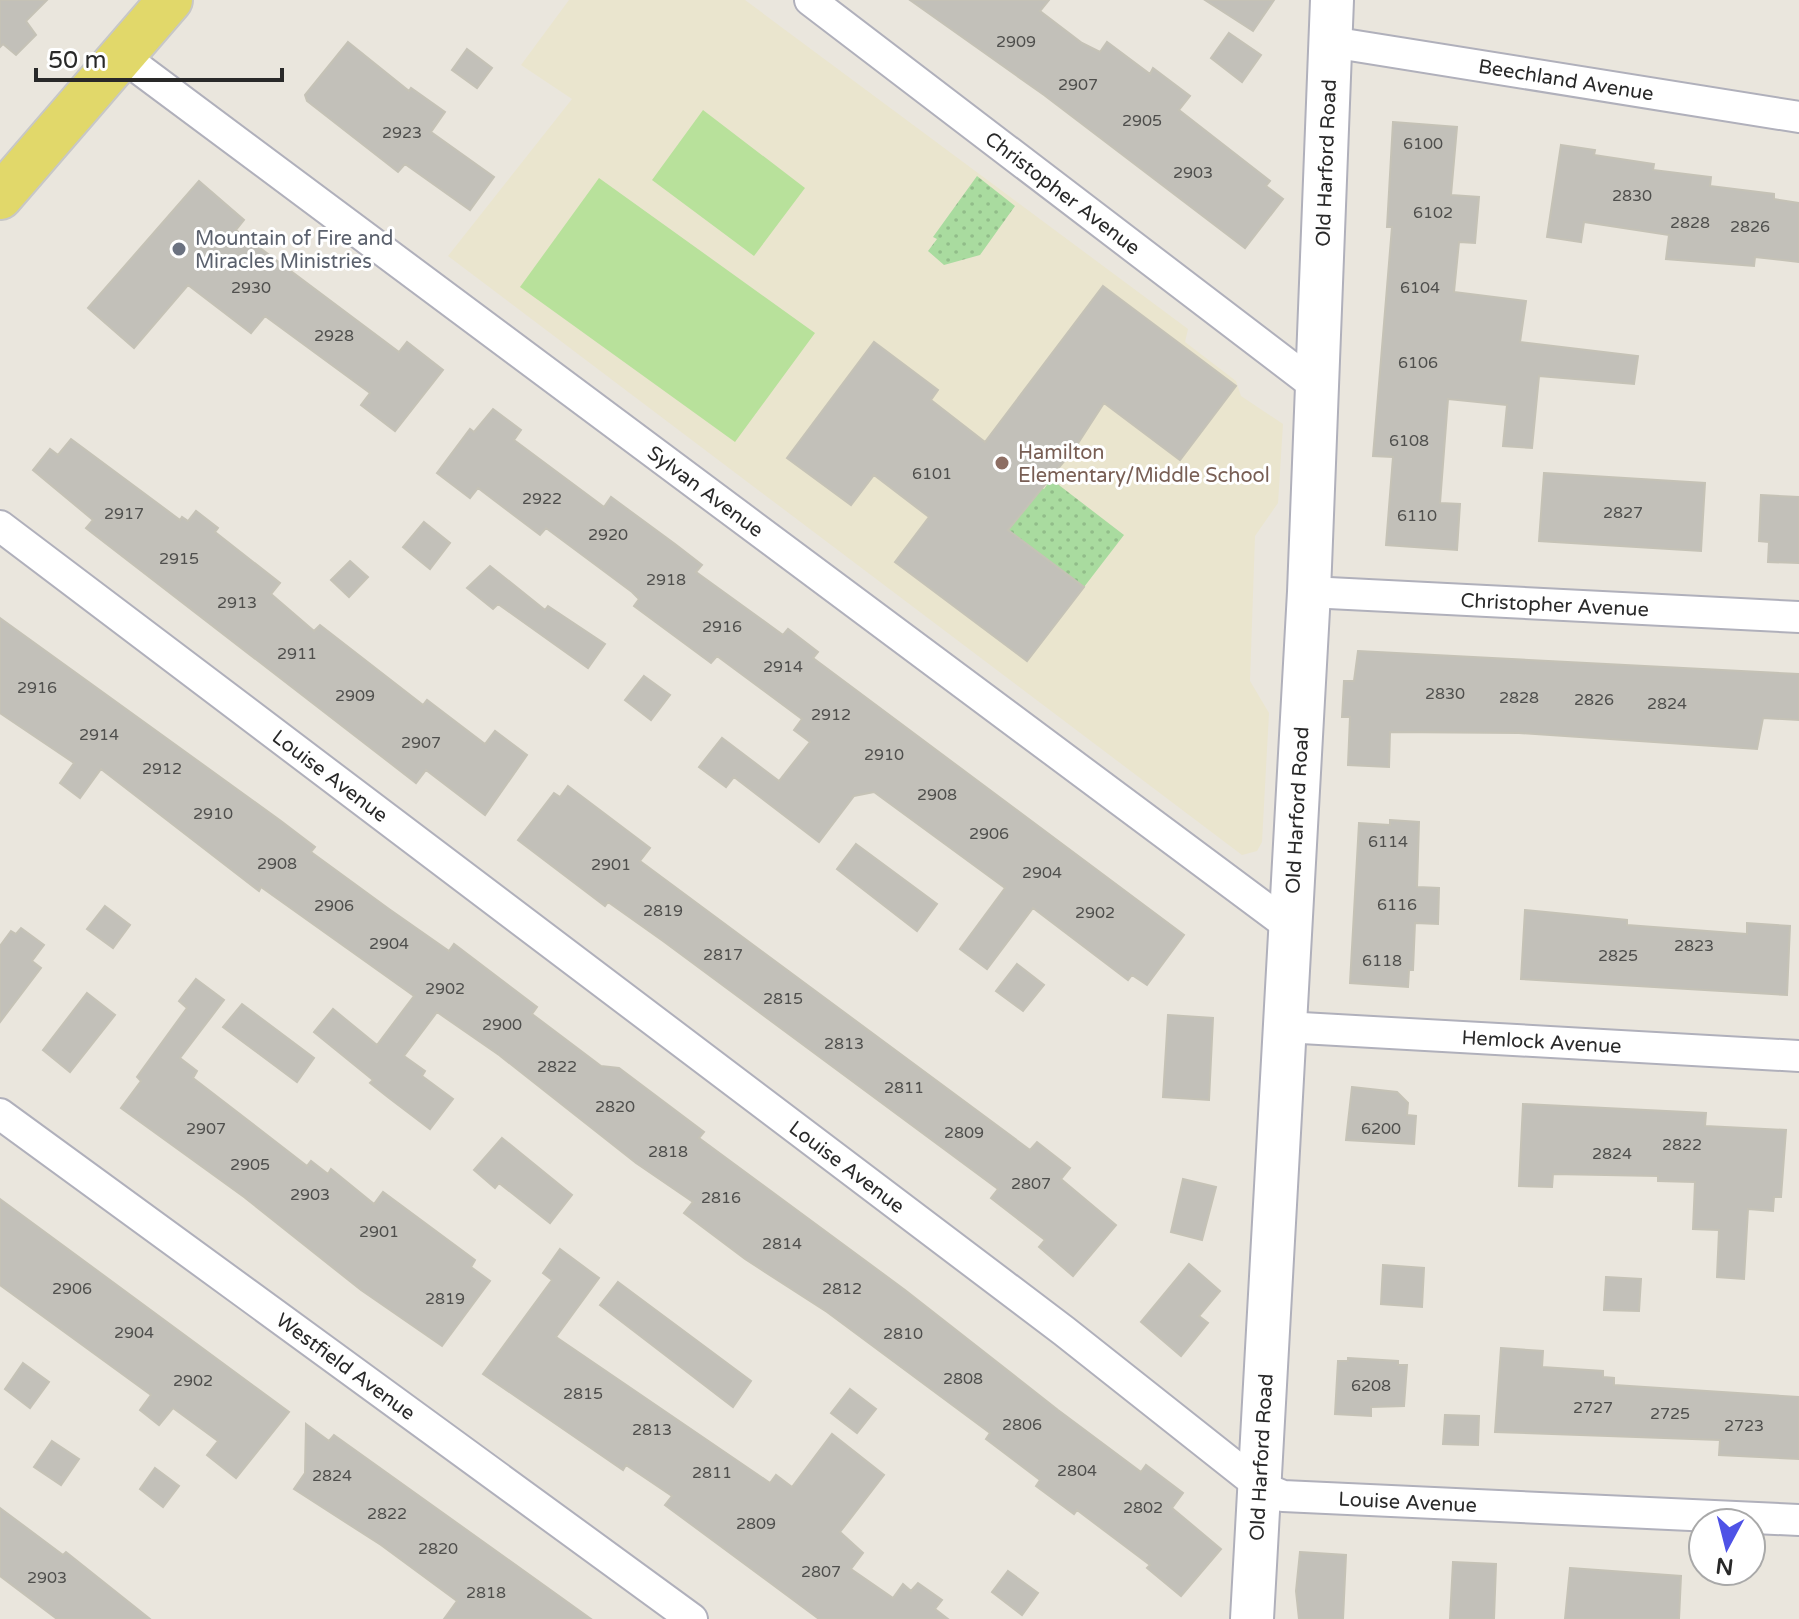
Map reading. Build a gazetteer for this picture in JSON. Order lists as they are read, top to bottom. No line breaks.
{"streets":{"street":["Beechland Avenue","Old Harford Road","Christopher Avenue","Sylvan Avenue","Louise Avenue","Hemlock Avenue","Westfield Avenue"]},"crossings":[["Beechland Avenue","Old Harford Road"],["Old Harford Road","Christopher Avenue"],["Old Harford Road","Sylvan Avenue"],["Old Harford Road","Louise Avenue"],["Old Harford Road","Hemlock Avenue"]],"places":["Mountain of Fire and Miracles Ministries","Hamilton Elementary/Middle School"],"house_numbers":["2909","2907","2905","2923","6100","2903","2830","6102","2828","2826","2930","6104","2928","6106","6108","6101","2922","2827","2917","6110","2920","2915","2918","2913","2916","2911","2914","2916","2830","2909","2828","2826","2824","2912","2914","2907","2910","2912","2908","2910","2906","6114","2908","2901","2904","6116","2906","2819","2902","2904","2823","2817","2825","6118","2902","2815","2900","2813","2822","2811","2820","2907","6200","2809","2822","2818","2824","2905","2807","2903","2816","2901","2814","2906","2812","2819","2904","2810","2808","2902","6208","2815","2727","2725","2806","2723","2813","2804","2811","2824","2802","2822","2809","2820","2807","2903","2818"],"scale_bar":"50 m","north":"bottom"}
